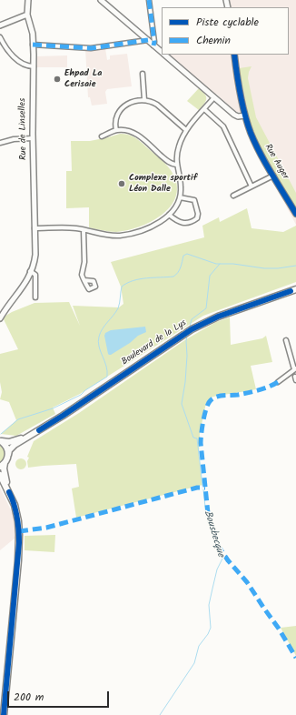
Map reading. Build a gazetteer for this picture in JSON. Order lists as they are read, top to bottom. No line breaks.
{"streets":{"main road":["Boulevard de la Lys"],"street":["Rue de Linselles","Rue Auger"]},"water":["Bousbecque"],"places":["Ehpad La Cerisaie","Complexe sportif Léon Dalle"],"legend":["Piste cyclable","Chemin"],"scale_bar":"200 m"}
